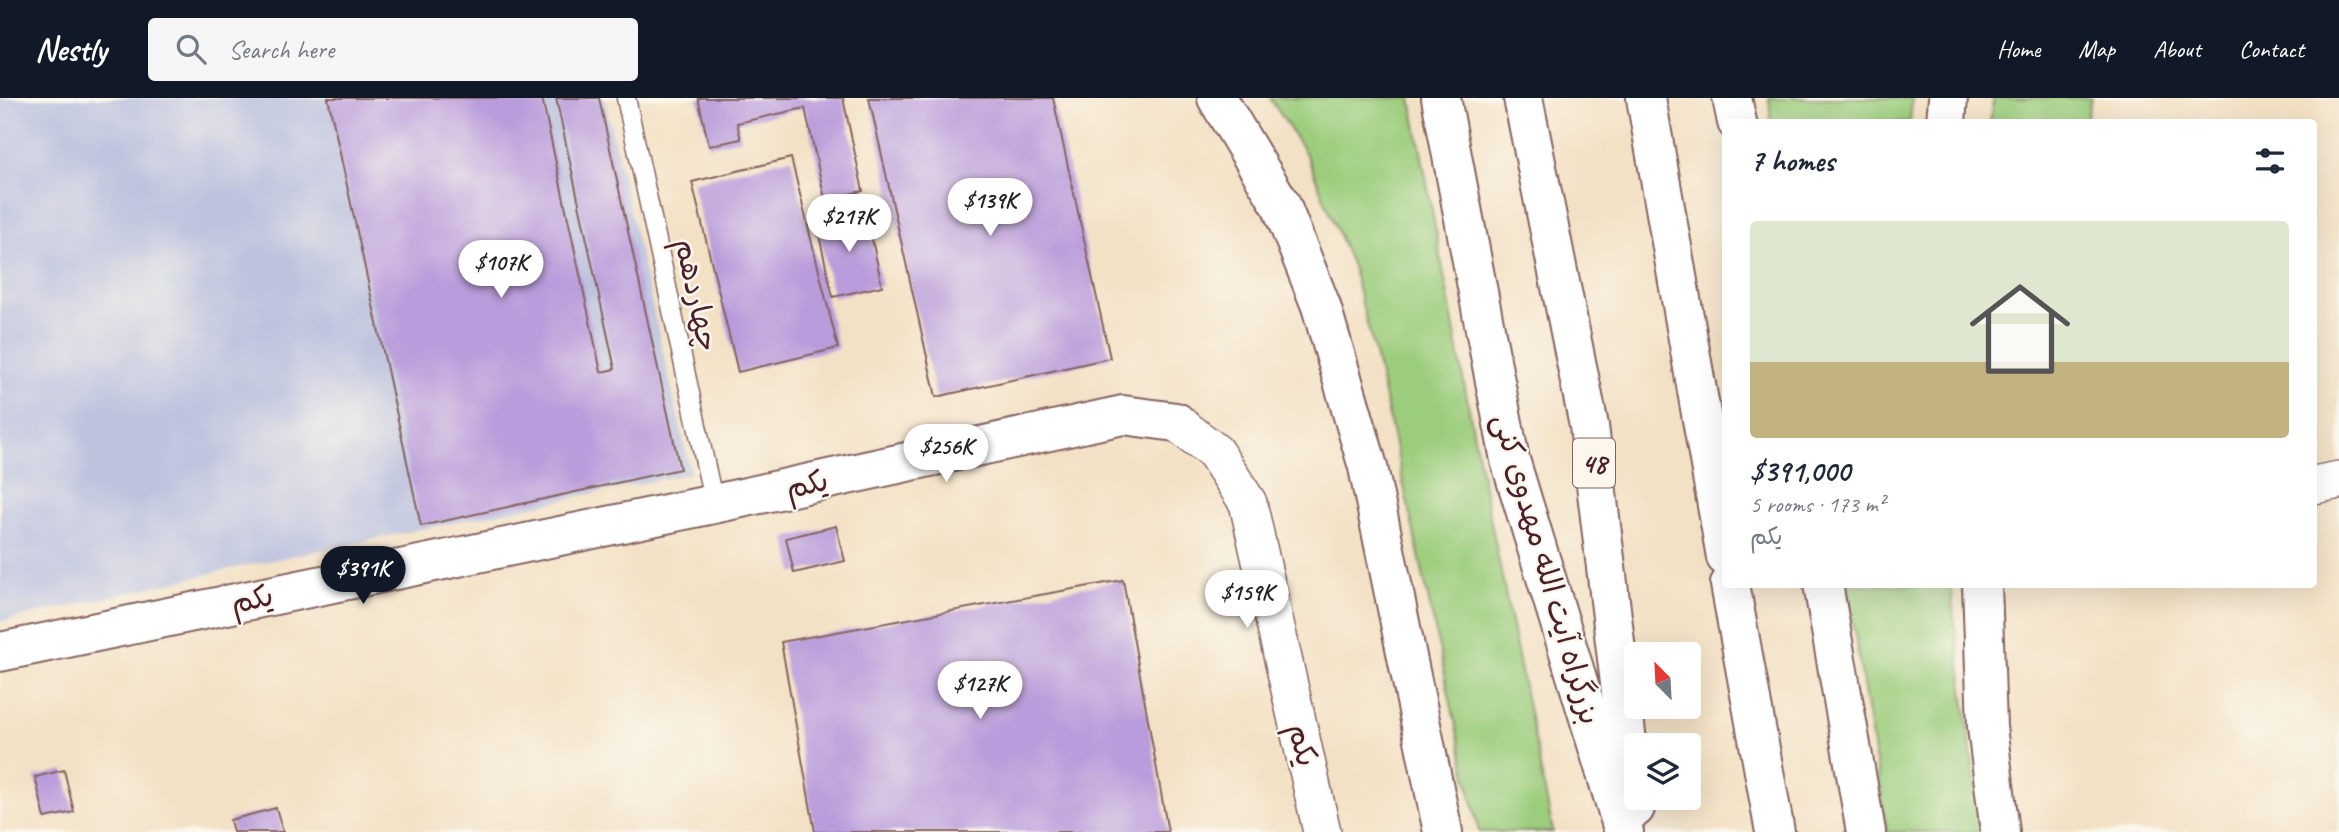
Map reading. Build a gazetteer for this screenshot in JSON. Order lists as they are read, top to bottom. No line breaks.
{"streets":{"main road":["48","یکم","بزرگراه آیت الله مهدوی کنی"],"lane":["چهاردهم"]},"crossings":[["چهاردهم","یکم"]],"north":"top left","page":{"header":"Nestly","search":"Search here","nav":["Home","Map","About","Contact"],"heading":"7 homes","price":["$139K","$217K","$107K","$256K","$391K","$159K","$127K"],"list":[{"name":"$391,000","note":"5 rooms · 173 m² · یکم"}]}}
